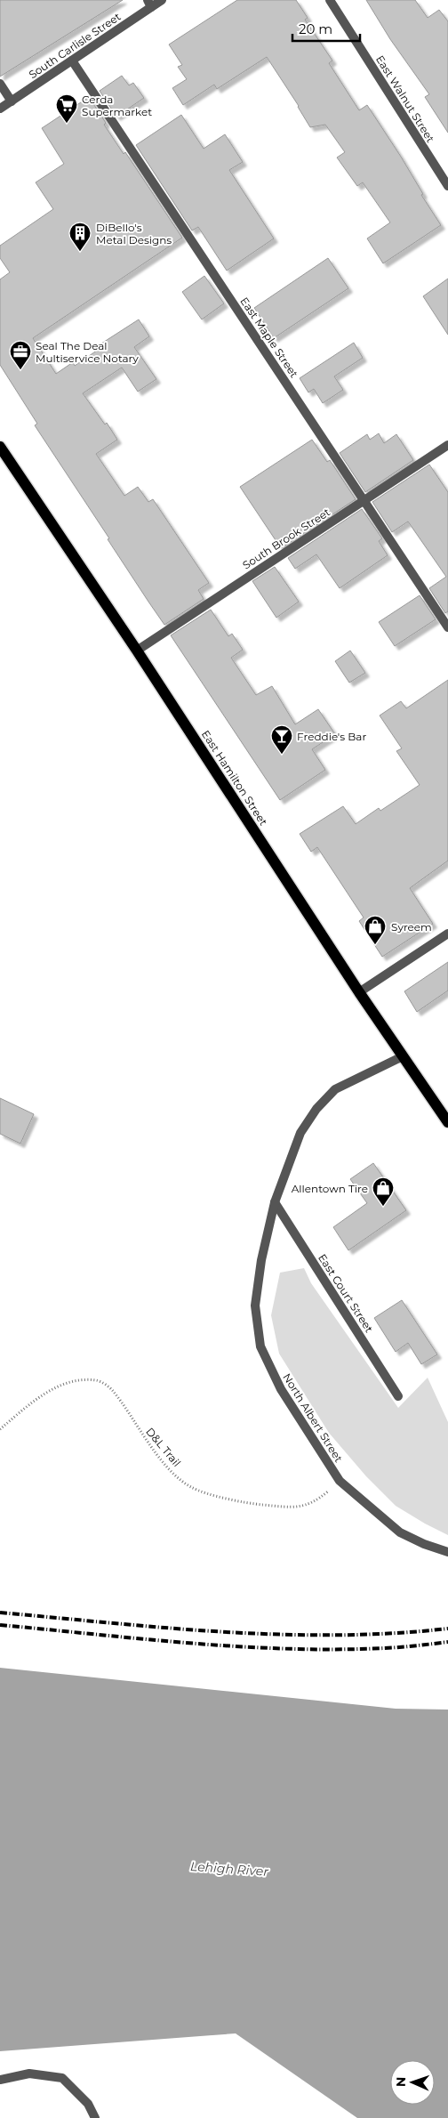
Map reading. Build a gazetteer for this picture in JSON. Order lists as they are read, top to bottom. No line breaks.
{"streets":{"main road":["East Hamilton Street"],"street":["South Carlisle Street","East Walnut Street","East Maple Street","South Brook Street","East Court Street","North Albert Street"],"path":["D&L Trail"]},"crossings":[["South Carlisle Street","East Maple Street"],["East Maple Street","South Brook Street"],["South Brook Street","East Hamilton Street"],["East Hamilton Street","North Albert Street"],["East Court Street","North Albert Street"],["North Albert Street","D&L Trail"]],"water":["Lehigh River"],"places":{"supermarket":["Cerda Supermarket"],"building":["DiBello's Metal Designs"],"office":["Seal The Deal Multiservice Notary"],"bar":["Freddie's Bar"],"shop":["Syreem","Allentown Tire"]},"scale_bar":"20 m","north":"left"}
